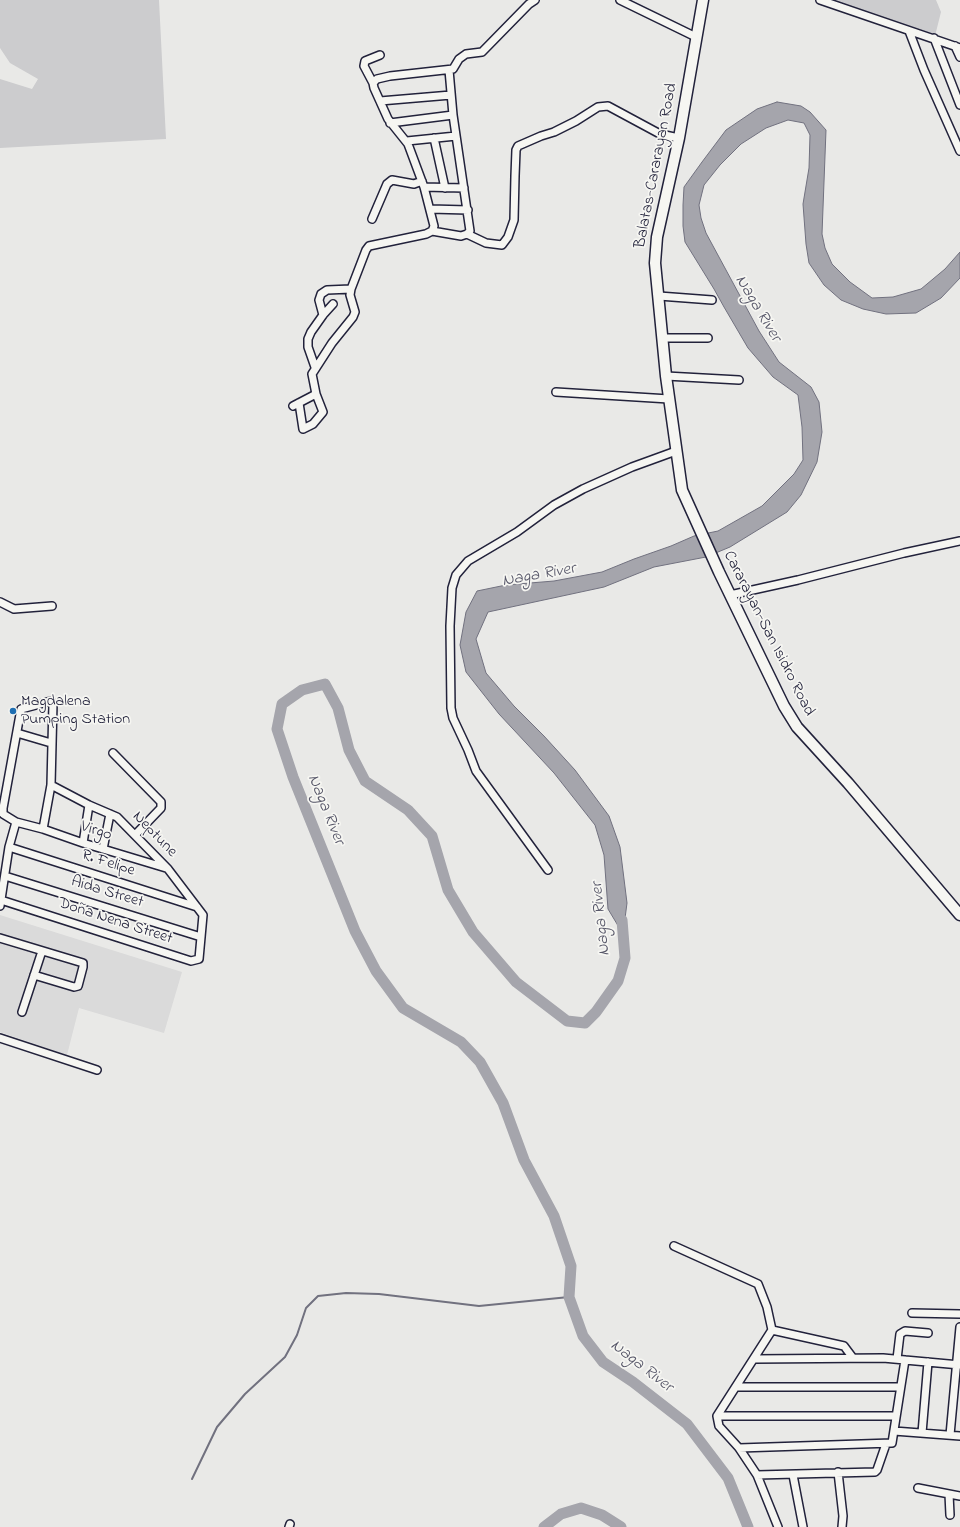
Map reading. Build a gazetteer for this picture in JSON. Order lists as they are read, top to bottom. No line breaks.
{"streets":{"main road":["Balatas-Cararayan Road","Cararayan-San Isidro Road"],"street":["Virgo","Neptune","R. Felipe","Aida Street","Doña Nena Street"]},"crossings":[["Balatas-Cararayan Road","Cararayan-San Isidro Road"],["Virgo","Neptune"],["Neptune","R. Felipe"],["Neptune","Aida Street"],["Neptune","Doña Nena Street"],["Aida Street","Doña Nena Street"]],"water":["Naga River"],"places":["Magdalena Pumping Station"]}
